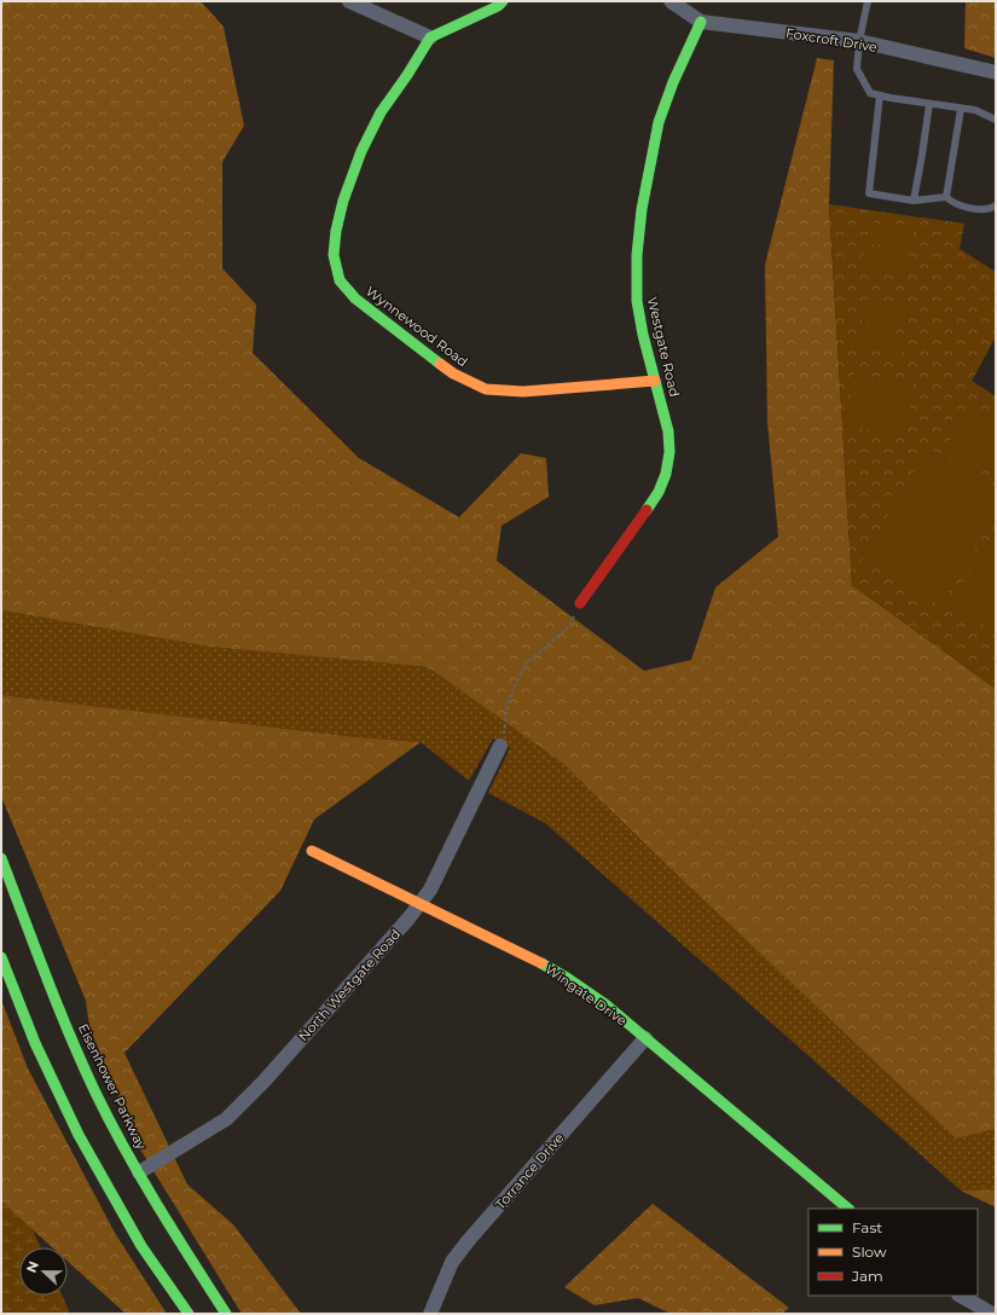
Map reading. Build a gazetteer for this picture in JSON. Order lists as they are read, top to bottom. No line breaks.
{"streets":{"street":["Foxcroft Drive","Wynnewood Road","Westgate Road","North Westgate Road","Wingate Drive","Eisenhower Parkway","Torrance Drive"]},"crossings":[["Foxcroft Drive","Westgate Road"],["Wynnewood Road","Westgate Road"],["North Westgate Road","Wingate Drive"],["North Westgate Road","Eisenhower Parkway"],["Wingate Drive","Torrance Drive"]],"legend":["Fast","Slow","Jam"],"north":"left"}
